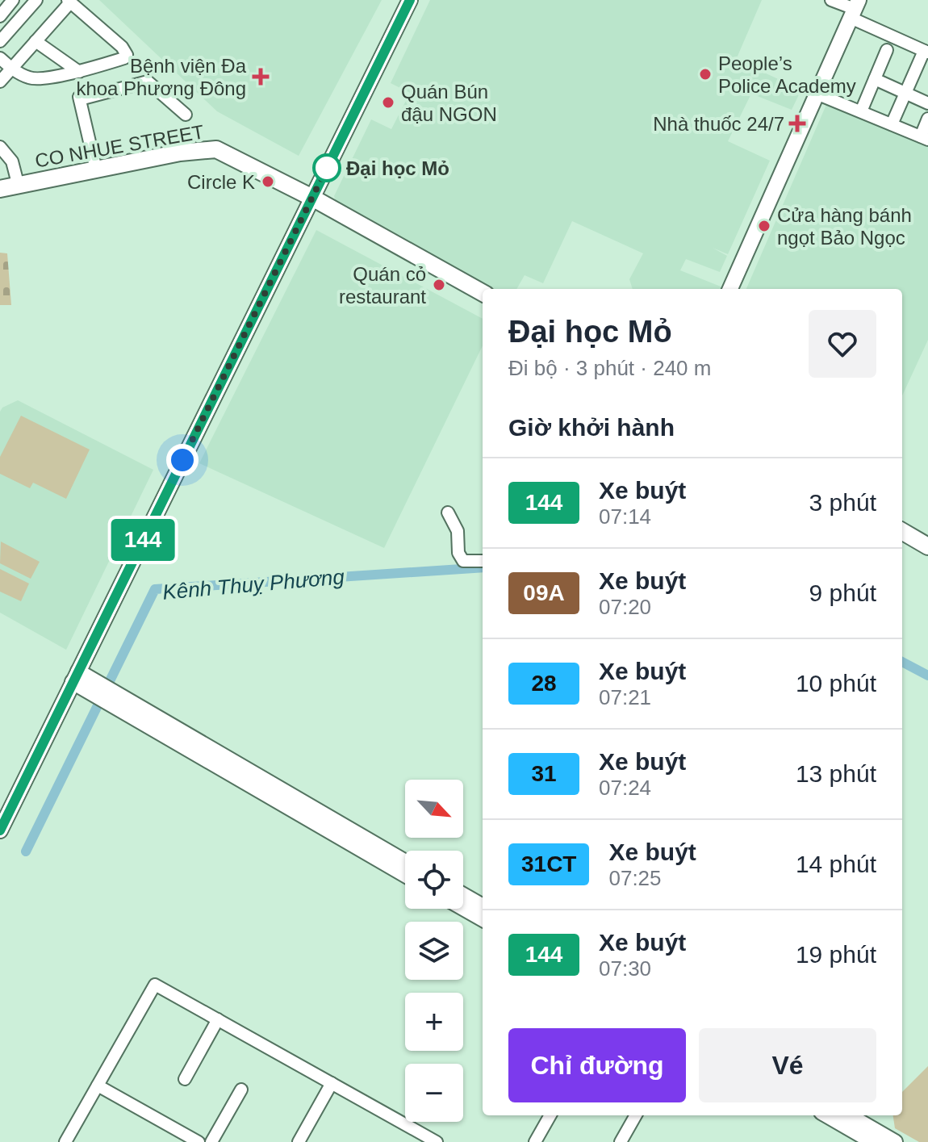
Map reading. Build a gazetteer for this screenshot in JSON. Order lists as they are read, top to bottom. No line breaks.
{"streets":{"main road":["CO NHUE STREET"]},"water":["Kênh Thuỵ Phương"],"places":{"other":["People’s Police Academy","Quán Bún đậu NGON","Đại học Mỏ","Circle K","Cửa hàng bánh ngọt Bảo Ngọc","Quán cỏ restaurant"],"health":["Bệnh viện Đa khoa Phương Đông","Nhà thuốc 24/7"]},"lines":["bus line 144"],"north":"bottom right","page":{"on_map":"144","heading":[["Đại học Mỏ","Đi bộ · 3 phút · 240 m"],"Giờ khởi hành"],"list":[{"mark":"144","name":"Xe buýt","note":"07:14","value":"3 phút"},{"mark":"09A","name":"Xe buýt","note":"07:20","value":"9 phút"},{"mark":"28","name":"Xe buýt","note":"07:21","value":"10 phút"},{"mark":"31","name":"Xe buýt","note":"07:24","value":"13 phút"},{"mark":"31CT","name":"Xe buýt","note":"07:25","value":"14 phút"},{"mark":"144","name":"Xe buýt","note":"07:30","value":"19 phút"}],"map_buttons":["+","−"],"buttons":["Chỉ đường","Vé"]}}
